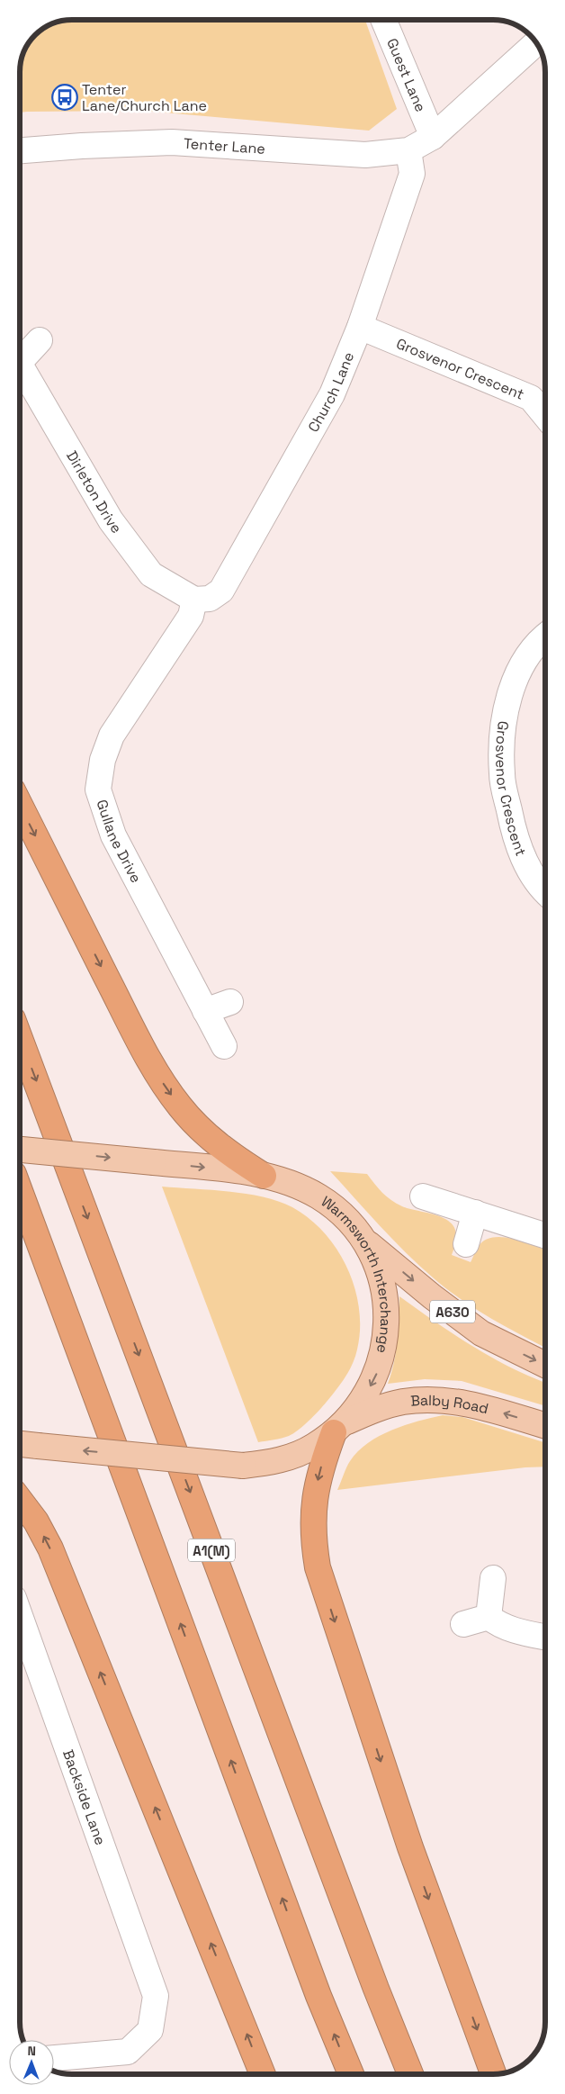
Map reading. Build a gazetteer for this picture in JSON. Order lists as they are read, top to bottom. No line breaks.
{"streets":{"highway":["A1(M)"],"main road":["Warmsworth Interchange","A630","Balby Road"],"street":["Guest Lane","Tenter Lane","Grosvenor Crescent","Church Lane","Dirleton Drive","Gullane Drive","Backside Lane"]},"crossings":[["Guest Lane","Tenter Lane"],["Tenter Lane","Church Lane"],["Grosvenor Crescent","Church Lane"],["Church Lane","Dirleton Drive"],["Church Lane","Gullane Drive"],["Dirleton Drive","Gullane Drive"],["Warmsworth Interchange","A630"],["Warmsworth Interchange","Balby Road"]],"one_way":["Balby Road"],"places":{"bus stop":["Tenter Lane/Church Lane"]},"north":"top"}
